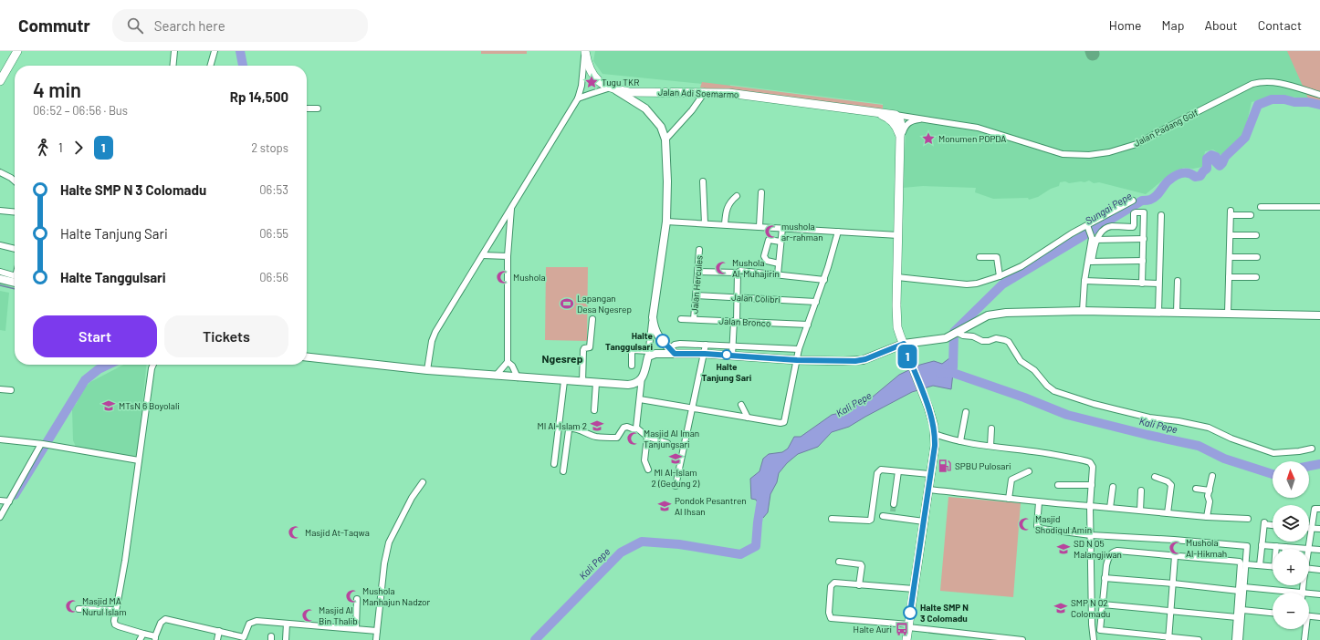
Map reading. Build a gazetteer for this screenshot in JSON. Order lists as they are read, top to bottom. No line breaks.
{"streets":{"highway":["Jalan Adi Soemarmo"],"street":["Jalan Padang Golf","Jalan Hercules","Jalan Colibri","Jalan Bronco"]},"crossings":[["Jalan Adi Soemarmo","Jalan Padang Golf"],["Jalan Hercules","Jalan Colibri"],["Jalan Hercules","Jalan Bronco"]],"districts":["Ngesrep"],"water":["Sungai Pepe","Kali Pepe"],"places":{"place":["Tugu TKR","Monumen POPDA"],"mosque":["mushola ar-rahman","Mushola Al-Muhajirin","Mushola","Masjid Al Iman Tanjungsari","Masjid Shodiqul Amin","Masjid At-Taqwa","Mushola Al-Hikmah","Mushola Manhajun Nadzor","Masjid MA Nurul Islam","Masjid Al Bin Thalib"],"sports":["Lapangan Desa Ngesrep"],"other":["Halte Tanggulsari","Halte Tanjung Sari","Halte SMP N 3 Colomadu"],"school or university":["MTsN 6 Boyolali","MI Al-Islam 2","MI Al-Islam 2 (Gedung 2)","Pondok Pesantren Al Ihsan","SD N 05 Malangjiwan","SMP N 02 Colomadu"],"fuel station":["SPBU Pulosari"],"bus stop":["Halte Auri"]},"lines":["bus line 1"],"north":"top","page":{"header":"Commutr","search":"Search here","nav":["Home","Map","About","Contact"],"on_map":"1","heading":["4 min","06:52 – 06:56 · Bus","Rp 14,500"],"legs":["1","1","2 stops"],"list":[{"name":"Halte SMP N 3 Colomadu","value":"06:53"},{"name":"Halte Tanjung Sari","value":"06:55"},{"name":"Halte Tanggulsari","value":"06:56"}],"buttons":["Start","Tickets"],"map_buttons":["+","−"]}}
